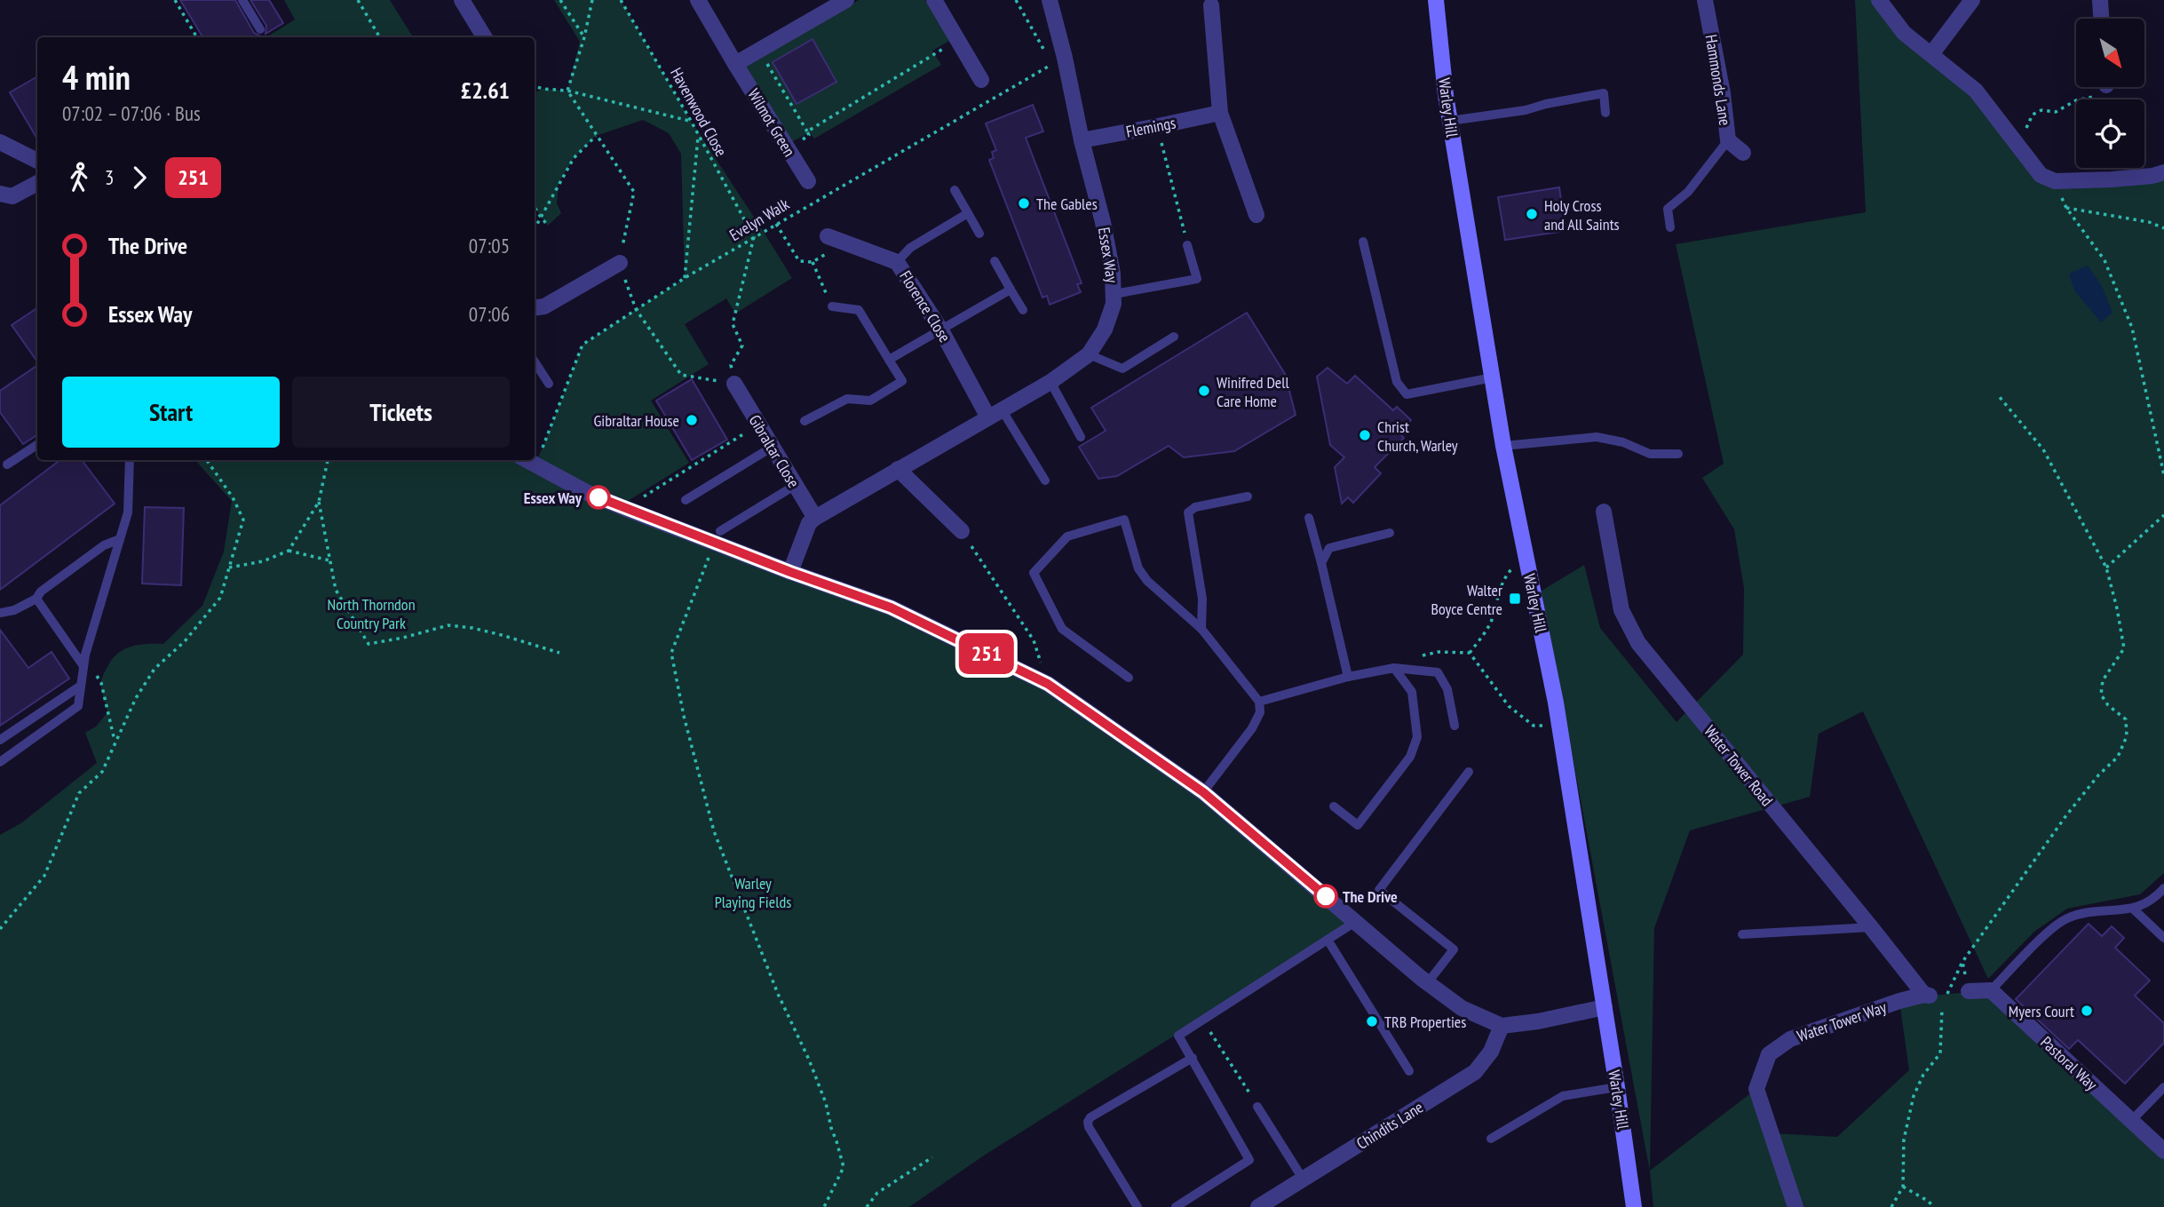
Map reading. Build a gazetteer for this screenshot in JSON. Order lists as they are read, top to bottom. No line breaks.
{"streets":{"main road":["Warley Hill"],"street":["Hammonds Lane","Wilmot Green","Flemings","Essex Way","Florence Close","Gibraltar Close","Water Tower Road","Water Tower Way","Pastoral Way","Chindits Lane"],"path":["Havenwood Close","Evelyn Walk"]},"crossings":[["Havenwood Close","Evelyn Walk"],["Flemings","Essex Way"],["Evelyn Walk","Essex Way"],["Essex Way","Florence Close"],["Essex Way","Gibraltar Close"],["Water Tower Road","Water Tower Way"]],"parks":["North Thorndon Country Park","Warley Playing Fields"],"places":{"other":["The Gables","Holy Cross and All Saints","Winifred Dell Care Home","Gibraltar House","Christ Church, Warley","Essex Way","The Drive","Myers Court","TRB Properties"],"transit":["Walter Boyce Centre"]},"lines":["bus line 251"],"north":"bottom right","page":{"on_map":"251","heading":["4 min","07:02 – 07:06 · Bus","£2.61"],"legs":["3","251"],"list":[{"name":"The Drive","value":"07:05"},{"name":"Essex Way","value":"07:06"}],"buttons":["Start","Tickets"]}}
